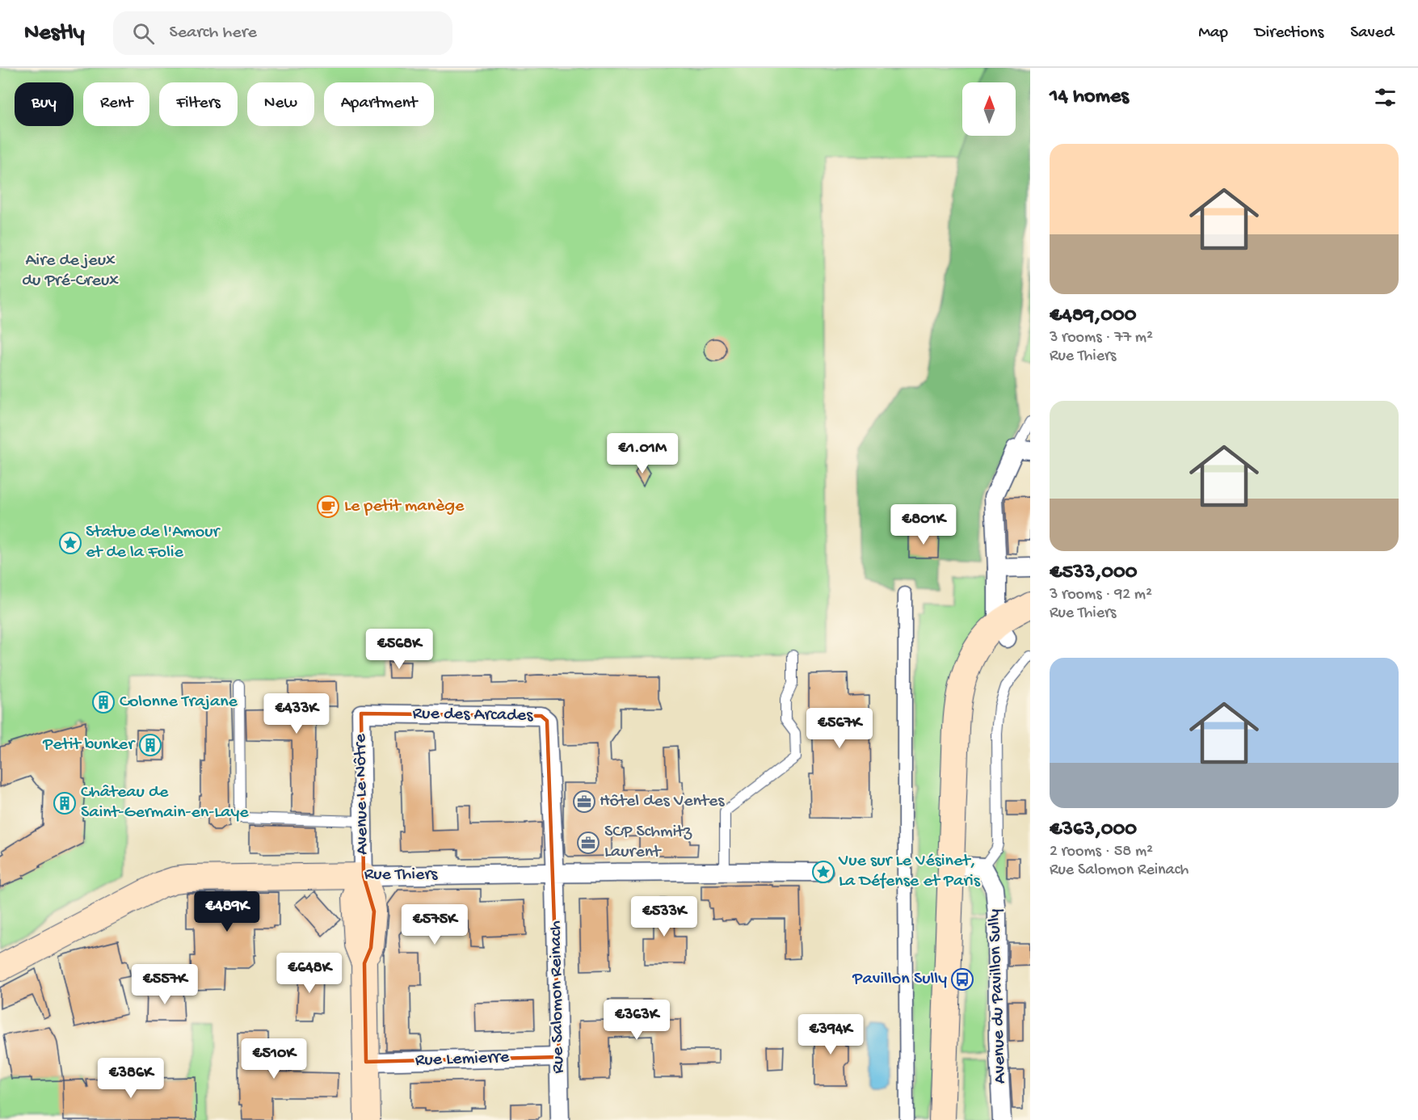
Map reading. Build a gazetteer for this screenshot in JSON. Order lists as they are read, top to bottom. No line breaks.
{"streets":{"main road":["Rue Thiers"],"street":["Rue des Arcades","Avenue Le Nôtre","Avenue du Pavillon Sully","Rue Salomon Reinach","Rue Lemierre"]},"crossings":[["Rue des Arcades","Avenue Le Nôtre"],["Rue des Arcades","Rue Thiers"],["Rue des Arcades","Rue Salomon Reinach"],["Avenue Le Nôtre","Rue Thiers"],["Rue Thiers","Rue Salomon Reinach"],["Rue Salomon Reinach","Rue Lemierre"]],"parks":["Aire de jeux du Pré-Creux"],"places":{"cafe":["Le petit manège"],"place":["Statue de l'Amour et de la Folie","Vue sur Le Vésinet, La Défense et Paris"],"building":["Colonne Trajane","Petit bunker","Château de Saint-Germain-en-Laye"],"office":["Hôtel des Ventes","SCP Schmitz Laurent"],"bus stop":["Pavillon Sully"]},"north":"top","page":{"header":"Nestly","search":"Search here","nav":["Map","Directions","Saved"],"heading":"14 homes","chip":["Buy","Rent","Filters","New","Apartment"],"list":[{"name":"€489,000","note":"3 rooms · 77 m² · Rue Thiers"},{"name":"€533,000","note":"3 rooms · 92 m² · Rue Thiers"},{"name":"€363,000","note":"2 rooms · 58 m² · Rue Salomon Reinach"}],"price":["€1.01M","€801K","€568K","€433K","€567K","€489K","€533K","€575K","€648K","€557K","€363K","€394K","€510K","€386K"]}}
